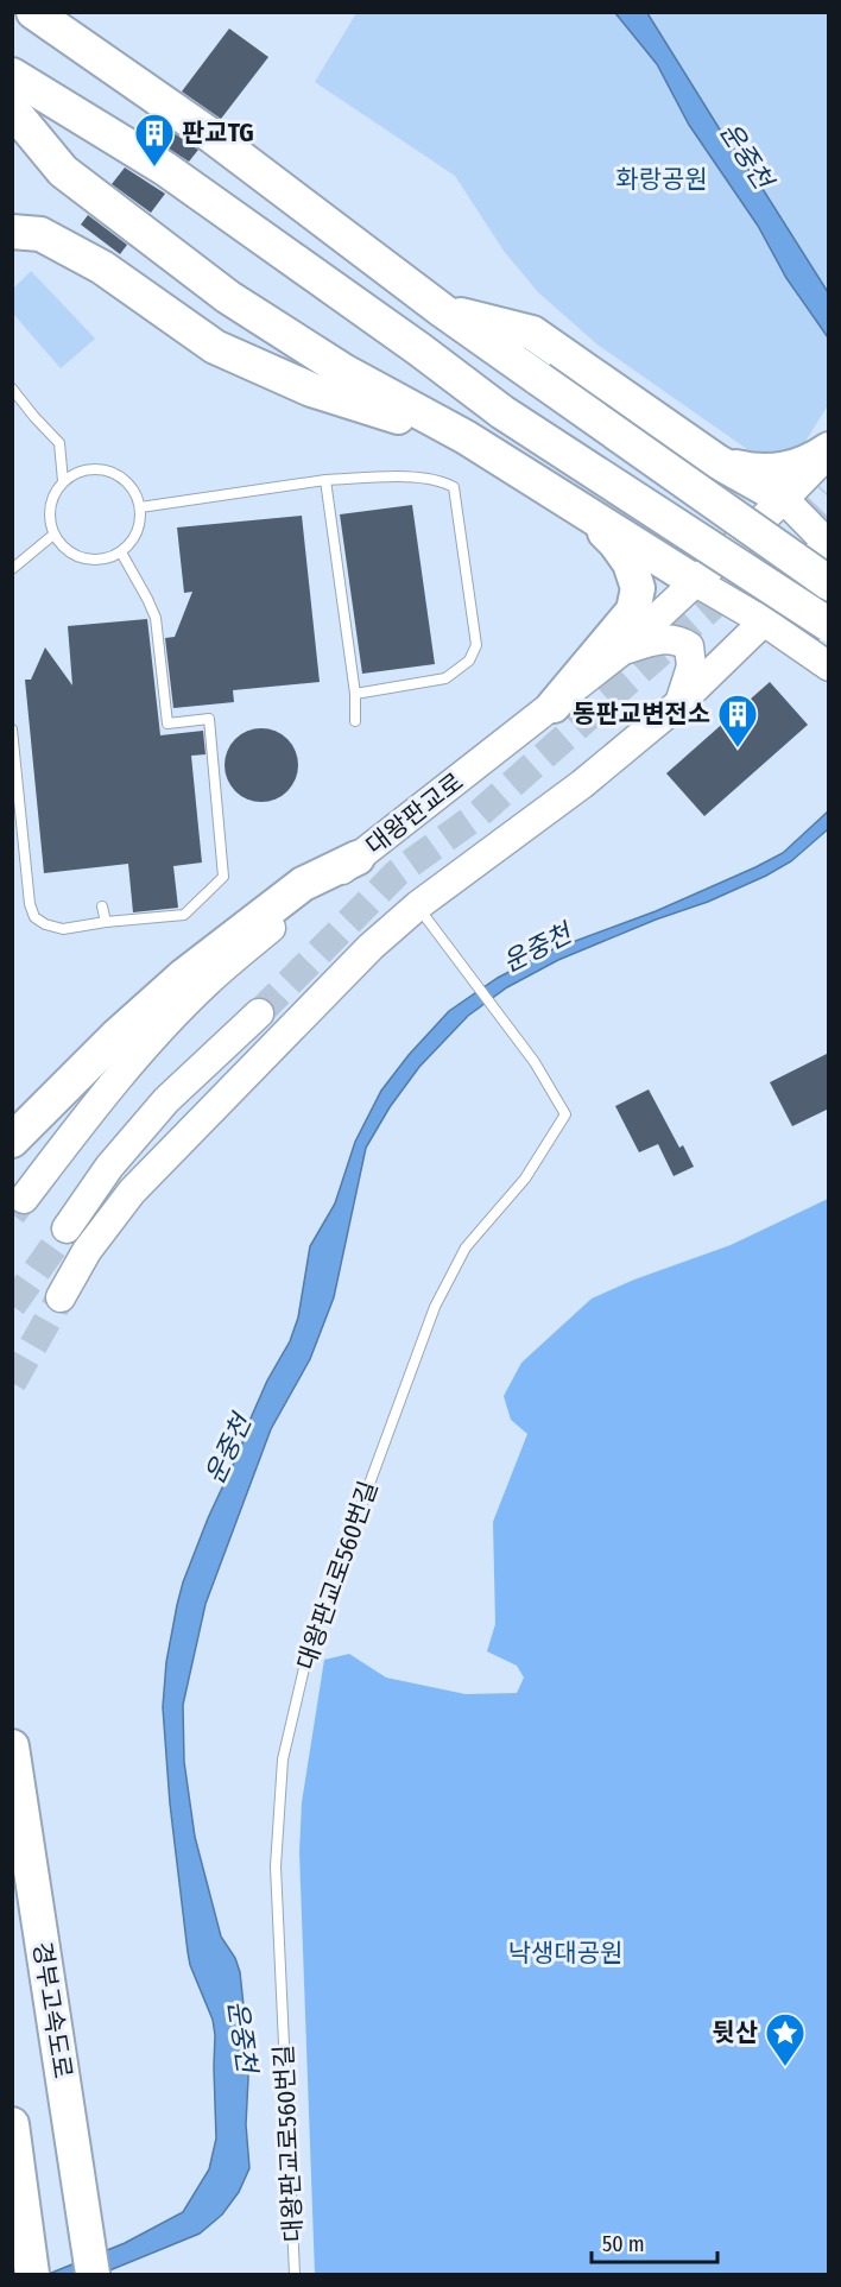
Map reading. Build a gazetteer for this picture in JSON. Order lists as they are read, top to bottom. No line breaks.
{"streets":{"highway":["경부고속도로"],"main road":["대왕판교로"],"lane":["대왕판교로560번길"]},"water":["운중천"],"parks":["화랑공원","낙생대공원"],"places":{"building":["판교TG","동판교변전소"],"place":["뒷산"]},"scale_bar":"50 m"}
